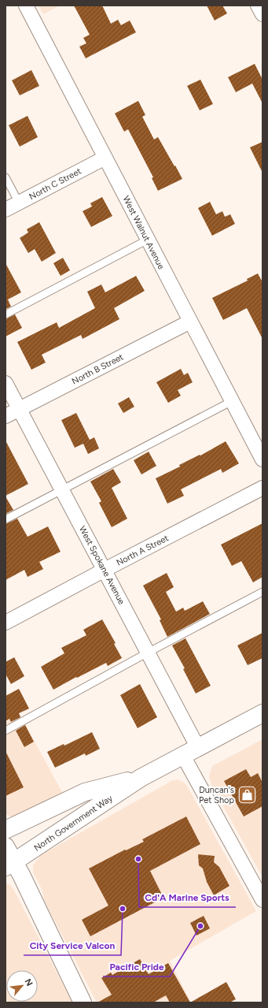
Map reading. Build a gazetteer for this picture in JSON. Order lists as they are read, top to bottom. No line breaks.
{"streets":{"main road":["North Government Way"],"street":["North C Street","West Walnut Avenue","North B Street","North A Street","West Spokane Avenue"]},"crossings":[["North C Street","West Walnut Avenue"],["West Walnut Avenue","North B Street"],["North B Street","West Spokane Avenue"],["North A Street","West Spokane Avenue"],["West Spokane Avenue","North Government Way"]],"places":{"shop":["Duncan's Pet Shop"],"other":["Cd'A Marine Sports","City Service Valcon","Pacific Pride"]},"north":"top right"}
